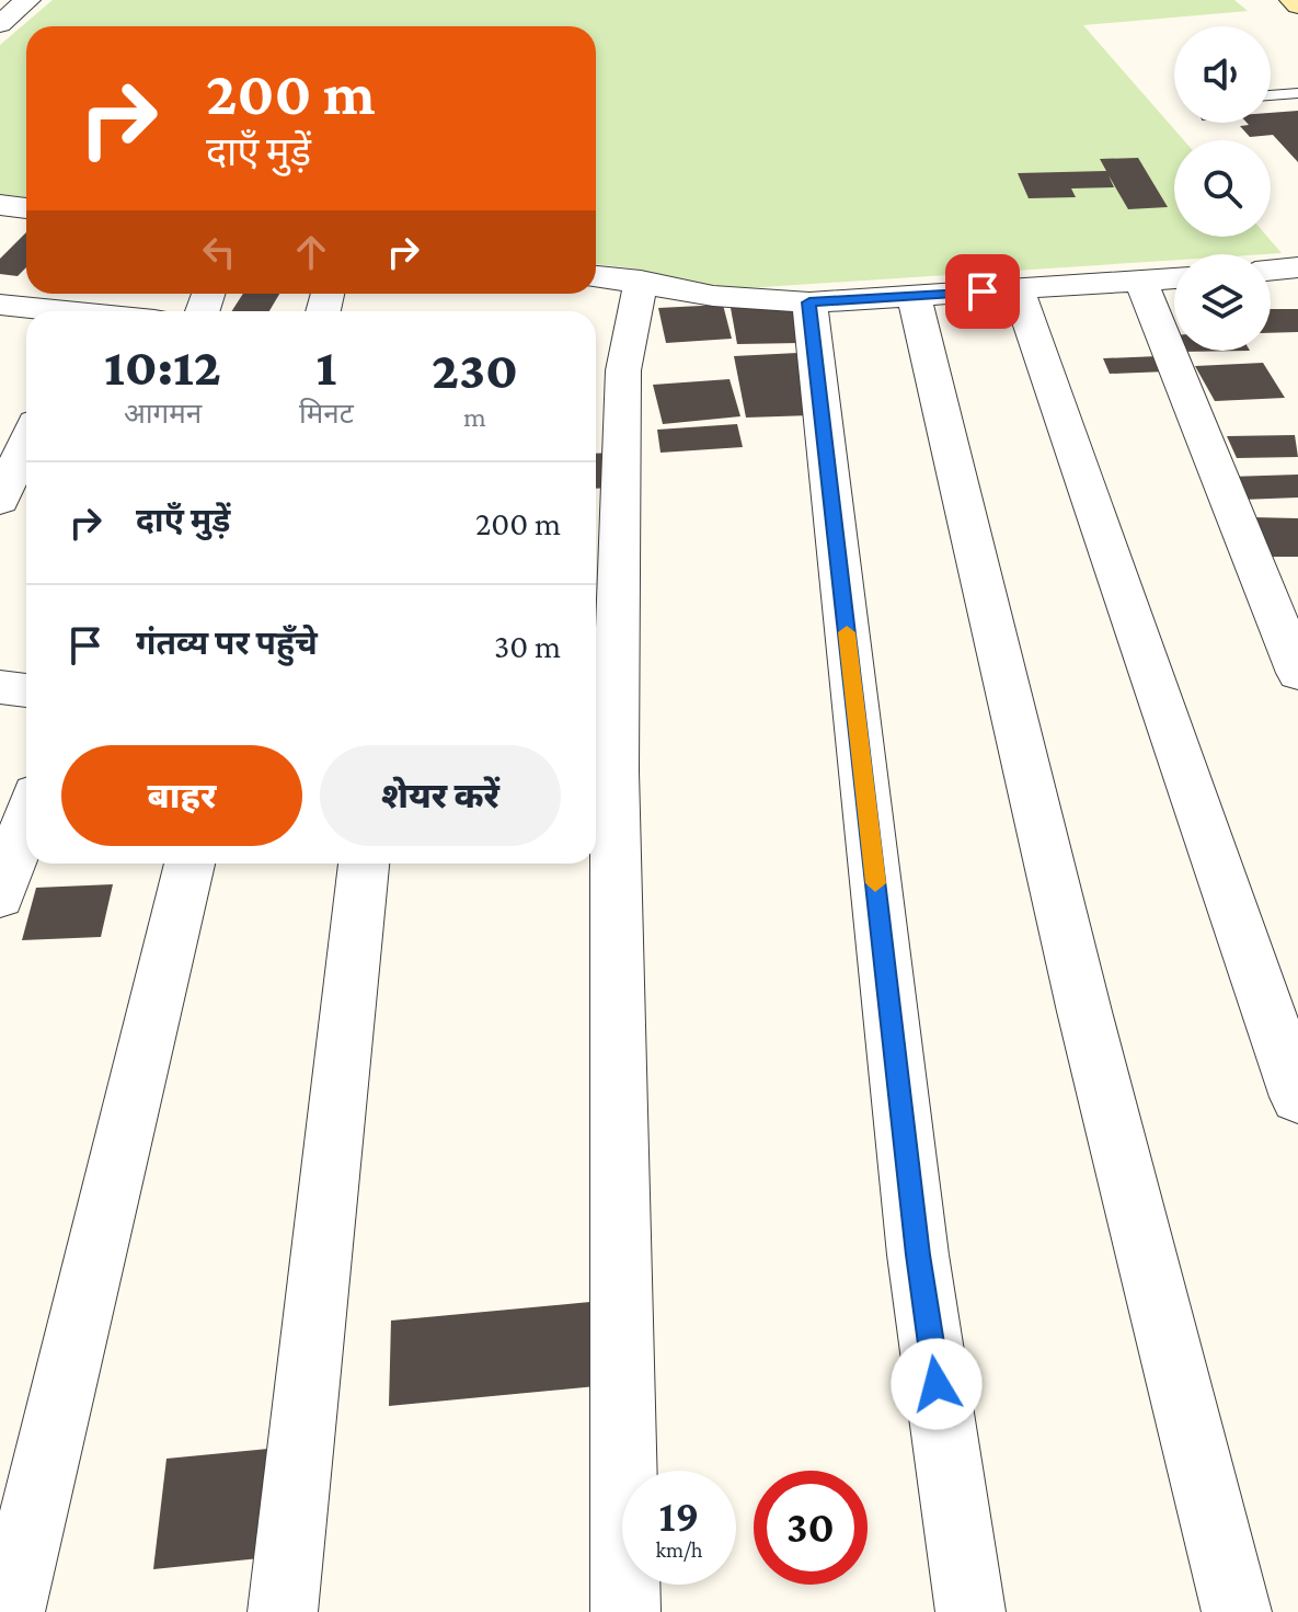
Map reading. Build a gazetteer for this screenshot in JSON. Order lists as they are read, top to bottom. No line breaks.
{"page":{"turn":["200 m","दाएँ मुड़ें"],"eta":["10:12","आगमन","1","मिनट","230","m"],"list":[{"name":"दाएँ मुड़ें","value":"200 m"},{"name":"गंतव्य पर पहुँचे","value":"30 m"}],"buttons":["बाहर","शेयर करें"],"speed":"19 km/h","limit":"30"}}
